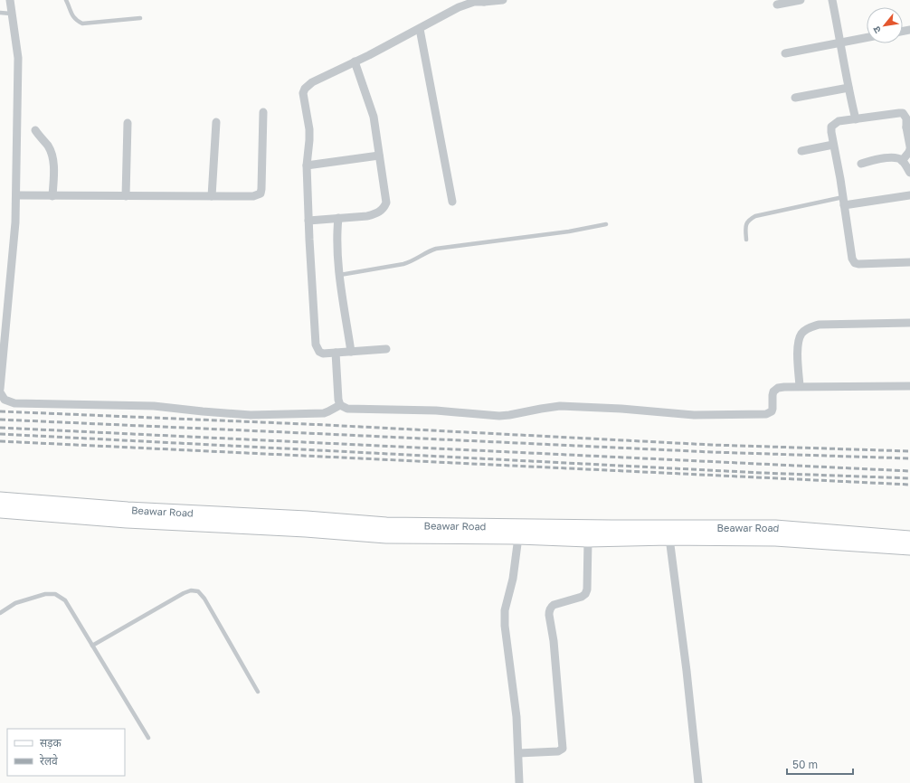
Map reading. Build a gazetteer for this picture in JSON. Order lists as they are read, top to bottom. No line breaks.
{"streets":{"main road":["Beawar Road"]},"legend":["सड़क","रेलवे"],"scale_bar":"50 m","north":"bottom left"}
